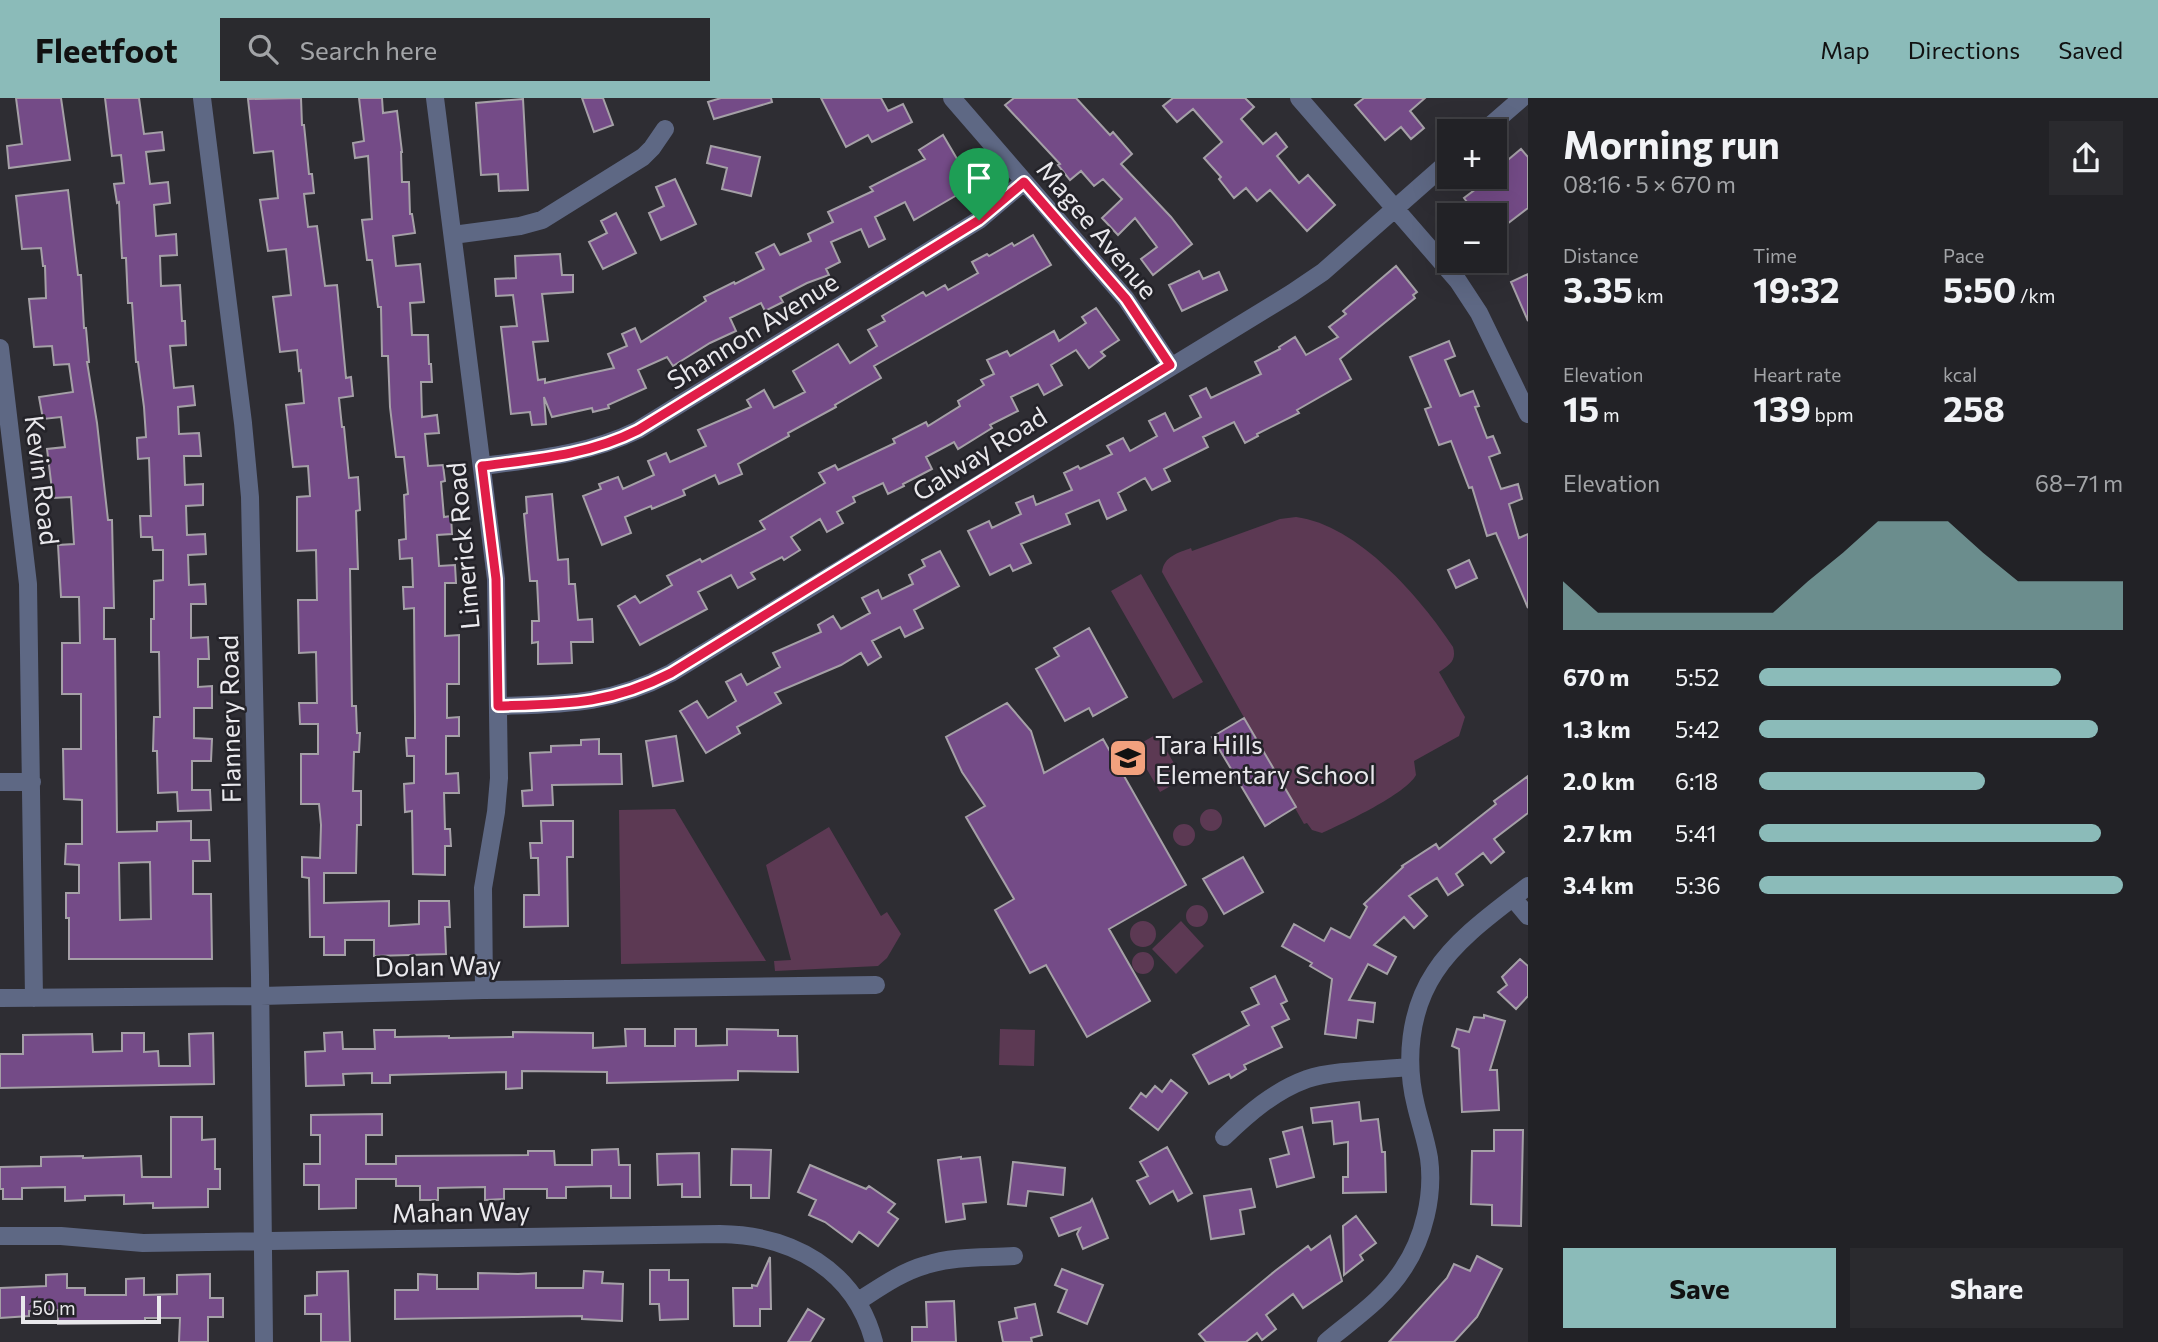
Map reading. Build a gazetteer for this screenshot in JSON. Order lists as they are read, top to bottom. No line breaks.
{"streets":{"street":["Magee Avenue","Shannon Avenue","Galway Road","Kevin Road","Limerick Road","Flannery Road","Dolan Way","Mahan Way"]},"crossings":[["Magee Avenue","Shannon Avenue"],["Magee Avenue","Galway Road"],["Shannon Avenue","Limerick Road"],["Galway Road","Limerick Road"],["Kevin Road","Dolan Way"],["Limerick Road","Dolan Way"],["Flannery Road","Dolan Way"],["Flannery Road","Mahan Way"]],"places":{"school or university":["Tara Hills Elementary School"]},"scale_bar":"50 m","page":{"header":"Fleetfoot","search":"Search here","nav":["Map","Directions","Saved"],"heading":["Morning run","08:16 · 5 × 670 m"],"map_buttons":["+","−"],"stats":[["Distance","3.35 km"],["Time","19:32"],["Pace","5:50 /km"],["Elevation","15 m"],["Heart rate","139 bpm"],["kcal","258"]],"chart":["Elevation","68–71 m"],"list":[{"name":"670 m","note":"5:52"},{"name":"1.3 km","note":"5:42"},{"name":"2.0 km","note":"6:18"},{"name":"2.7 km","note":"5:41"},{"name":"3.4 km","note":"5:36"}],"buttons":["Save","Share"],"scale":"50 m"}}
